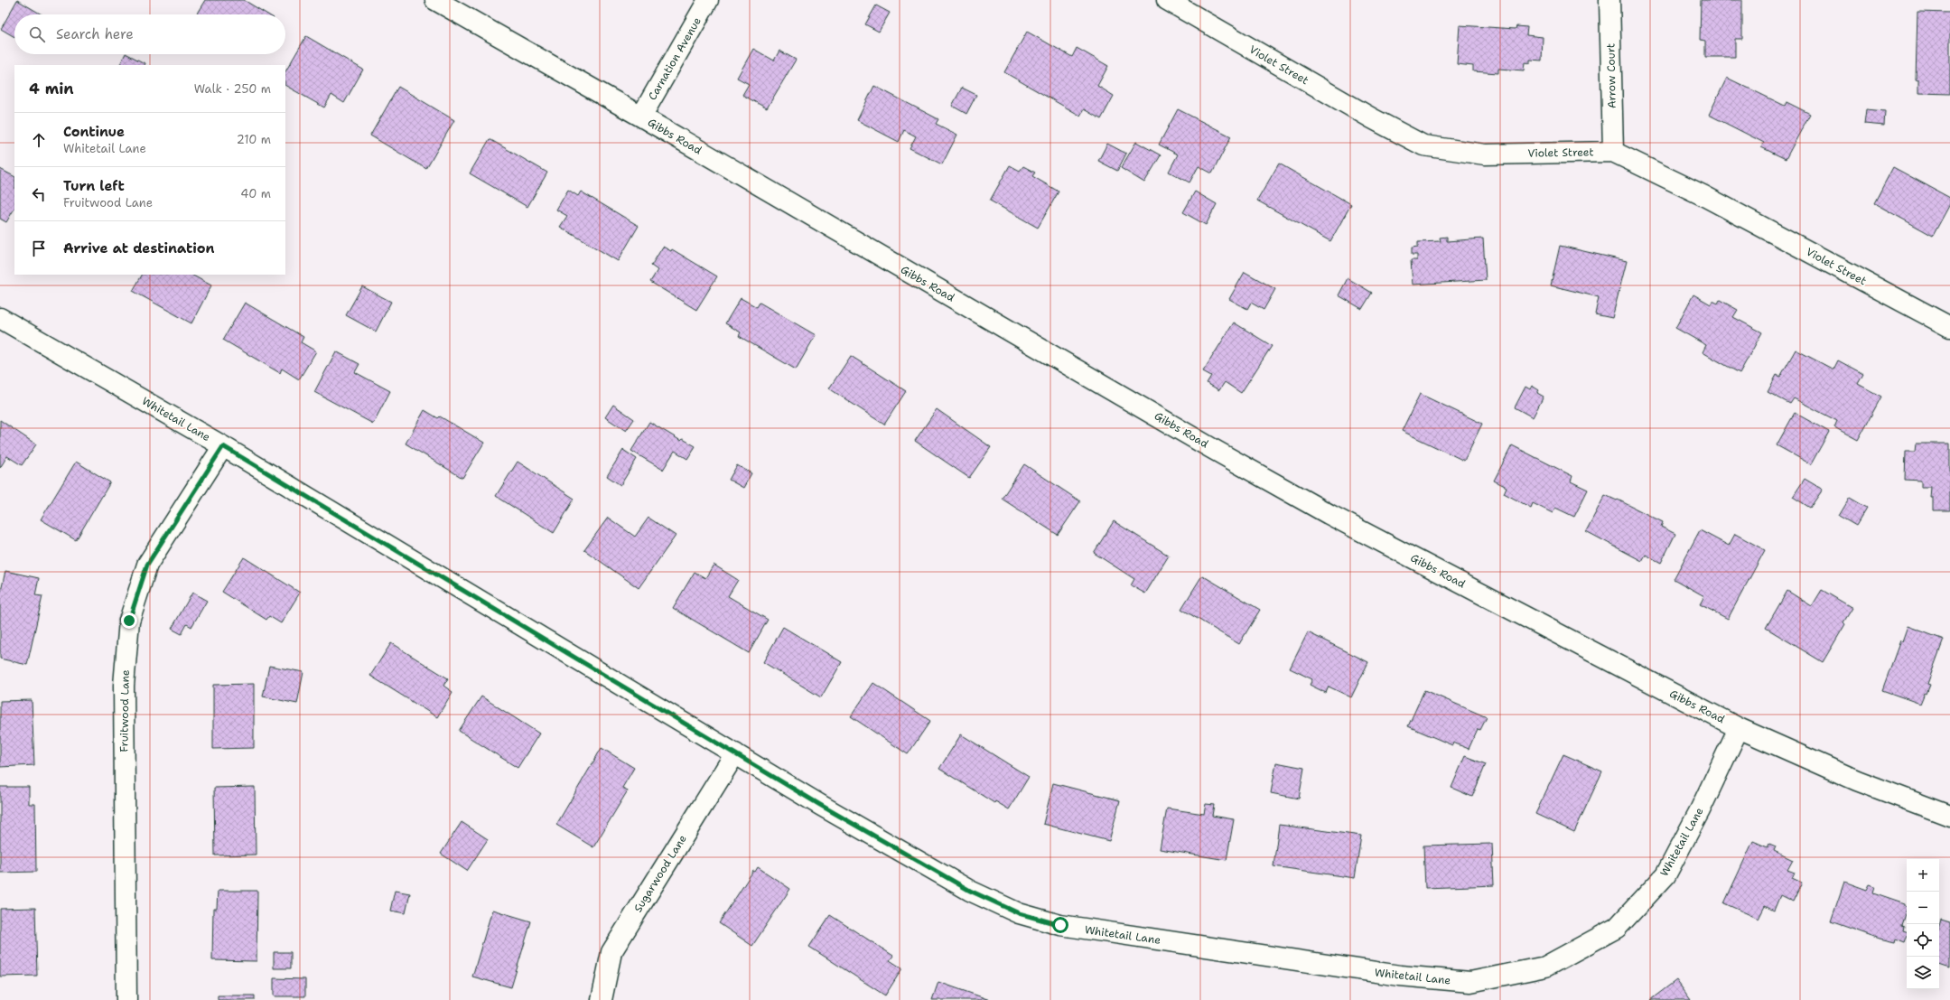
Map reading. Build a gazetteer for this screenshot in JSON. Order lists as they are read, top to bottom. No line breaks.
{"streets":{"street":["Carnation Avenue","Violet Street","Arrow Court","Gibbs Road","Whitetail Lane","Fruitwood Lane","Sugarwood Lane"]},"crossings":[["Carnation Avenue","Gibbs Road"],["Violet Street","Arrow Court"],["Gibbs Road","Whitetail Lane"],["Whitetail Lane","Fruitwood Lane"],["Whitetail Lane","Sugarwood Lane"]],"page":{"search":"Search here","heading":["4 min","Walk · 250 m"],"list":[["Continue","Whitetail Lane","210 m"],["Turn left","Fruitwood Lane","40 m"],"Arrive at destination"],"map_buttons":["+","−"]}}
